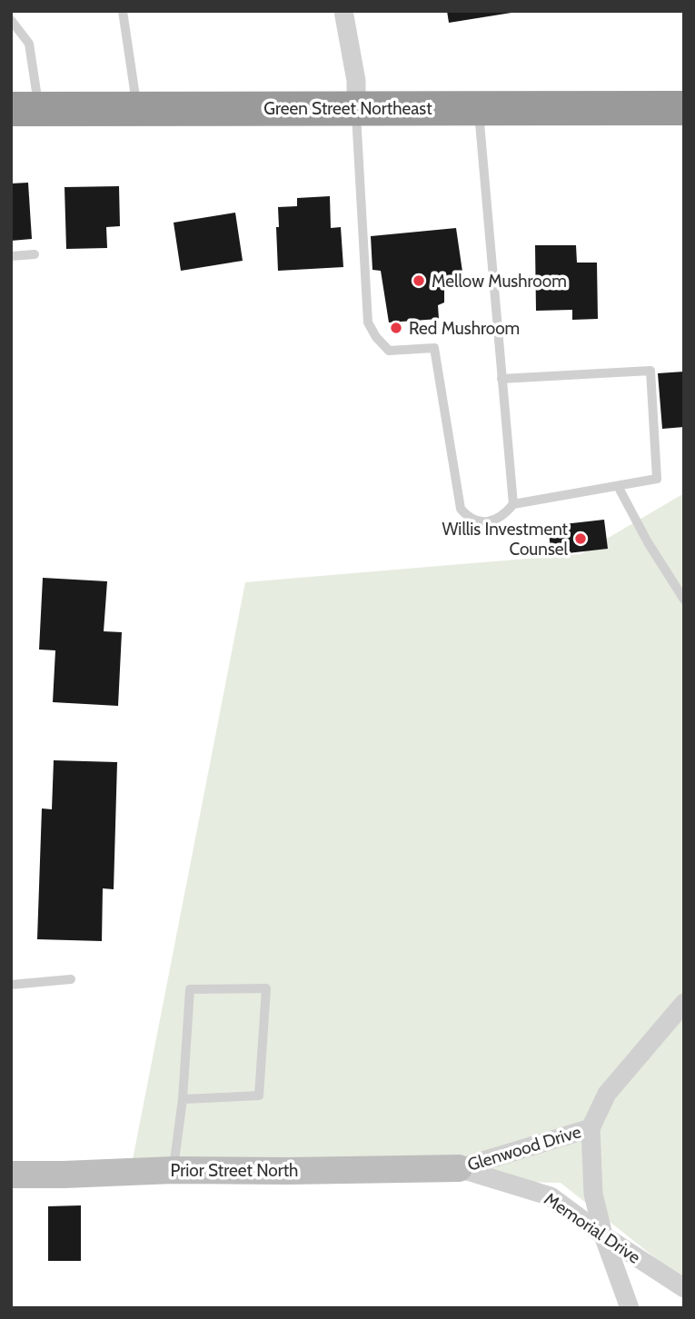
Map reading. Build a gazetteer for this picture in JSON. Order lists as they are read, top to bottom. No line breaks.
{"streets":{"highway":["Green Street Northeast"],"street":["Glenwood Drive","Prior Street North","Memorial Drive"]},"crossings":[["Glenwood Drive","Prior Street North"],["Glenwood Drive","Memorial Drive"],["Prior Street North","Memorial Drive"]],"places":["Mellow Mushroom","Red Mushroom","Willis Investment Counsel"]}
